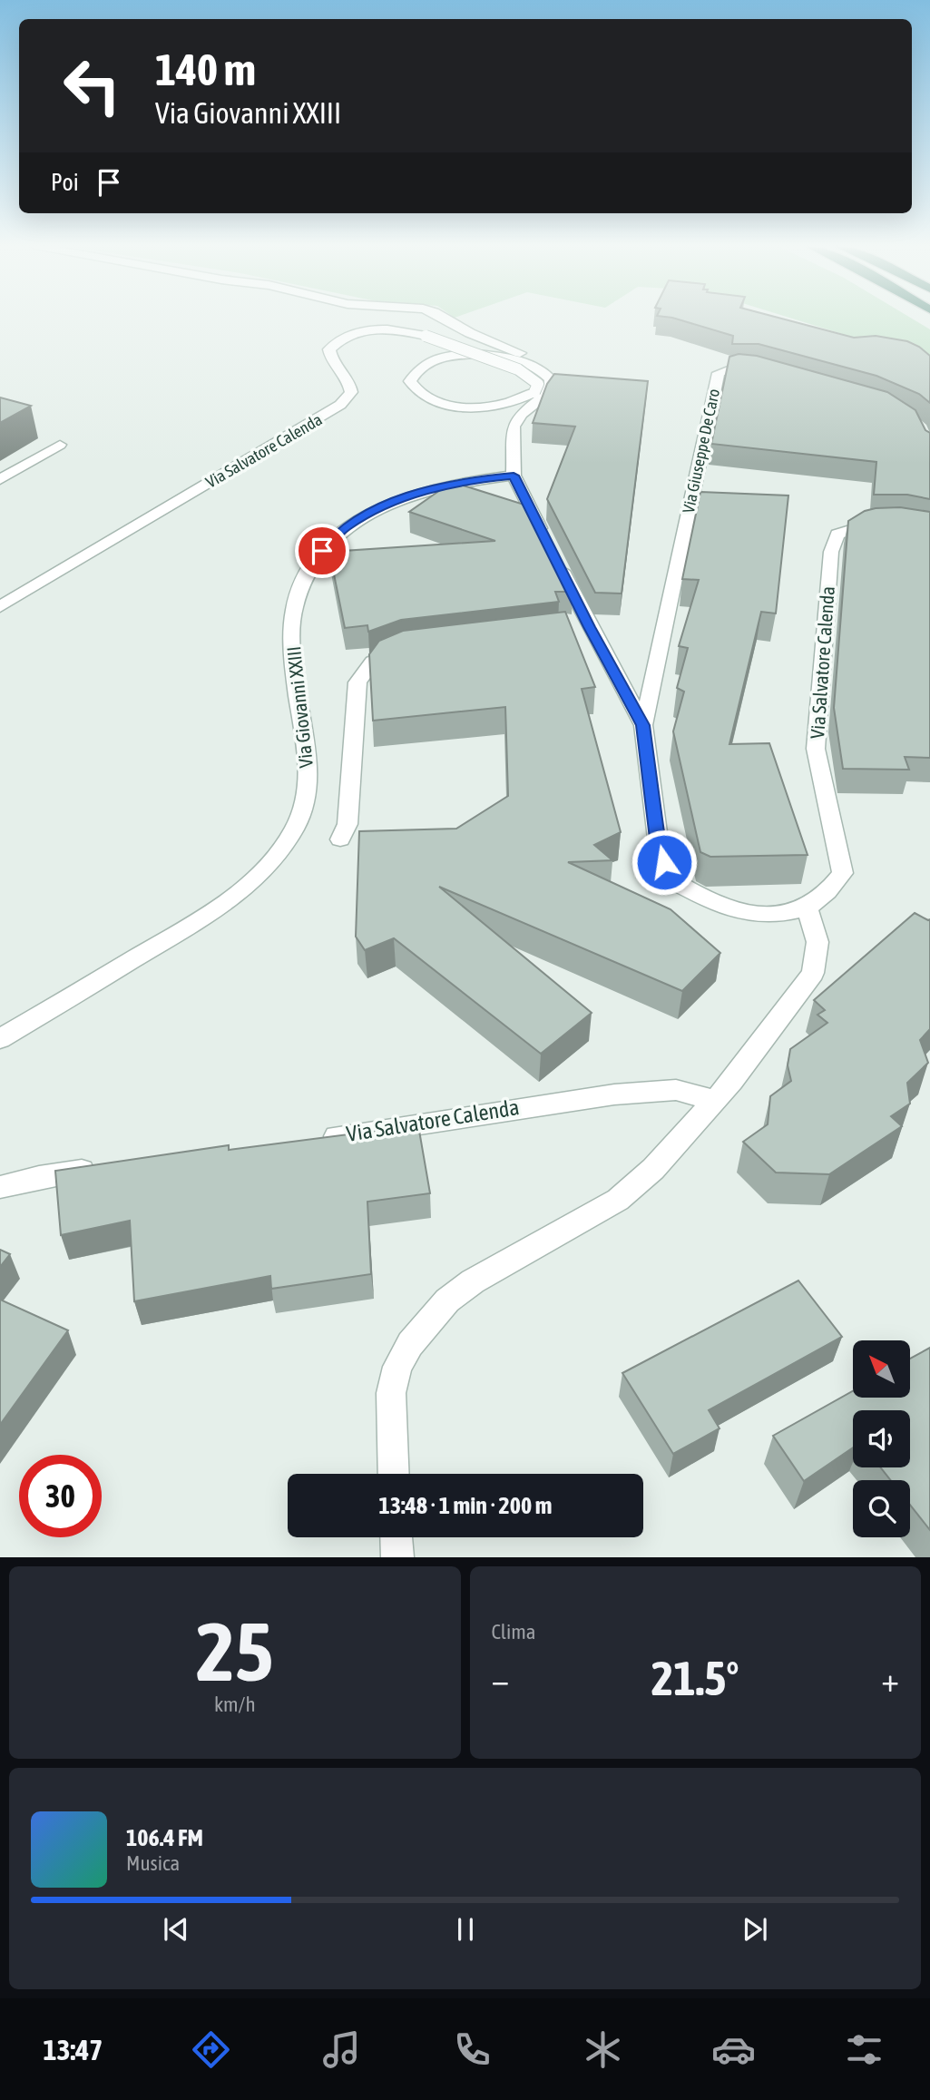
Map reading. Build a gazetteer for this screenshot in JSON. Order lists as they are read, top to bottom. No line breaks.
{"streets":{"street":["Via Salvatore Calenda","Via Giuseppe De Caro","Via Giovanni XXIII"]},"crossings":[["Via Salvatore Calenda","Via Giuseppe De Caro"],["Via Salvatore Calenda","Via Giovanni XXIII"]],"north":"top left","page":{"turn":["140 m","Via Giovanni XXIII"],"then":"Poi","limit":"30","trip":"13:48 · 1 min · 200 m","tile":[["25","km/h"],"Clima"],"heat":["−","21.5°","+"],"song":["106.4 FM","Musica"],"tabs":"13:47"}}
